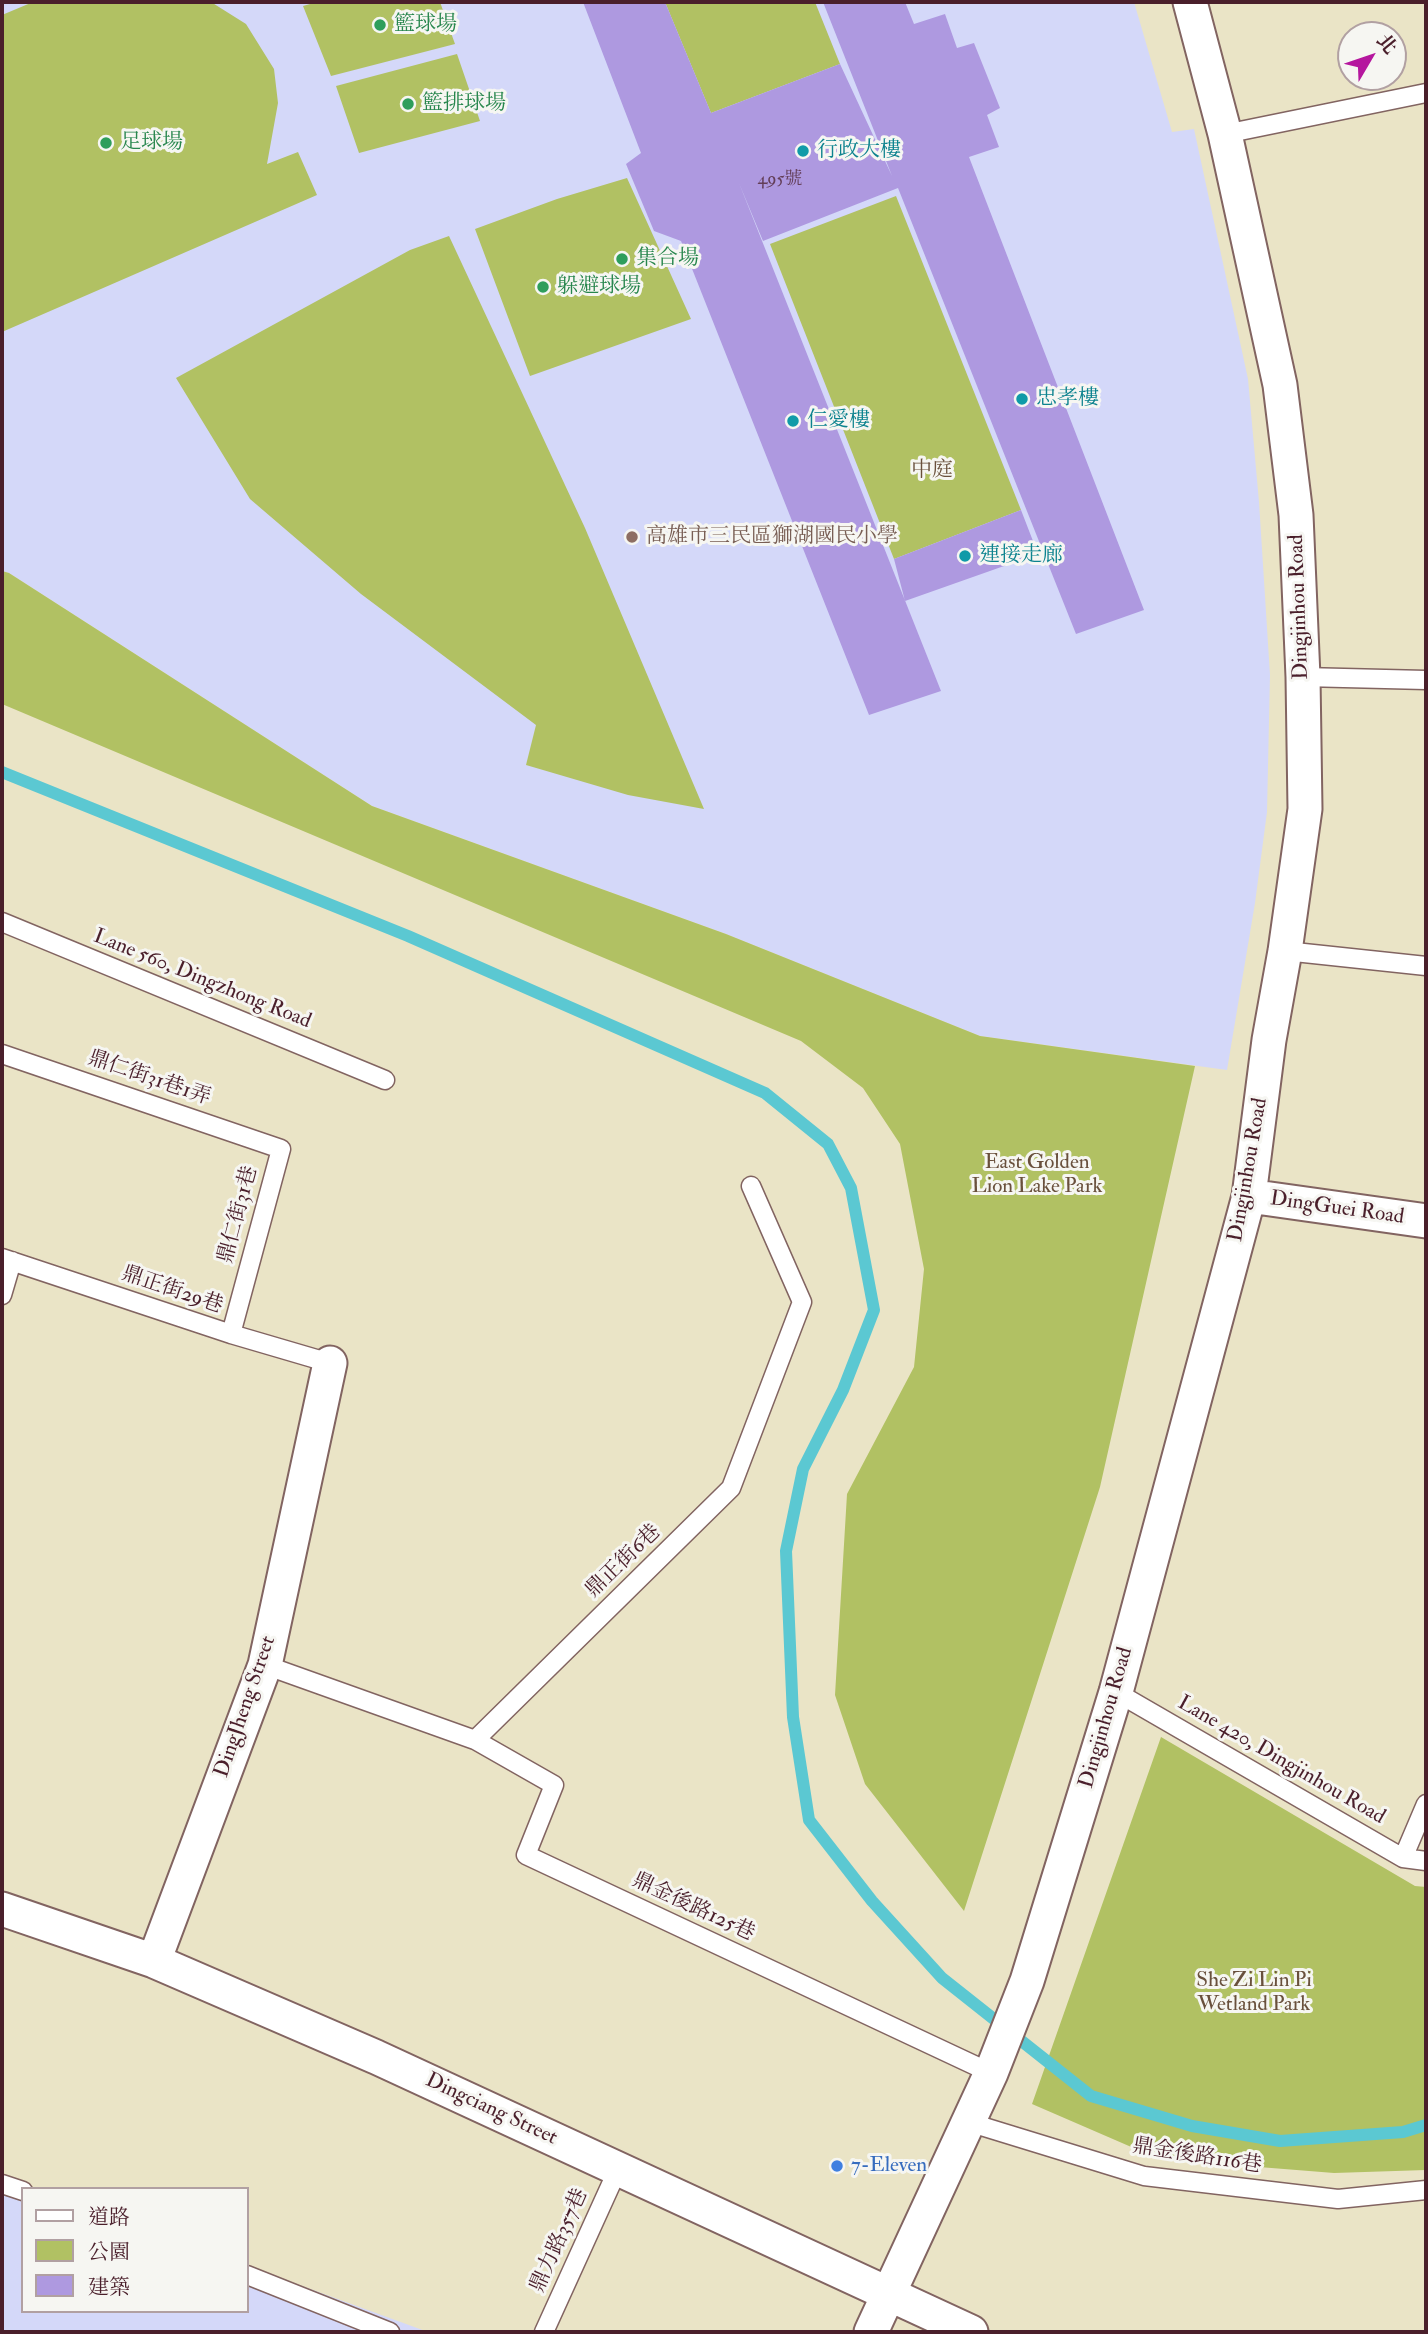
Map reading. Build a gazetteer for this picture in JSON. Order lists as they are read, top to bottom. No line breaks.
{"streets":{"street":["Dingjinhou Road","DingGuei Road","DingJheng Street","Dingciang Street"],"lane":["Lane 560, Dingzhong Road","鼎仁街31巷1弄","鼎仁街31巷","鼎正街29巷","鼎正街6巷","Lane 420, Dingjinhou Road","鼎金後路125巷","鼎金後路116巷","鼎力路357巷"]},"crossings":[["Dingjinhou Road","DingGuei Road"],["Dingjinhou Road","Lane 420, Dingjinhou Road"],["Dingjinhou Road","鼎金後路125巷"],["Dingjinhou Road","Dingciang Street"],["Dingjinhou Road","鼎金後路116巷"],["鼎仁街31巷1弄","鼎仁街31巷"],["鼎仁街31巷","鼎正街29巷"],["鼎正街29巷","DingJheng Street"],["鼎正街6巷","鼎金後路125巷"],["DingJheng Street","Dingciang Street"],["Dingciang Street","鼎力路357巷"]],"parks":["中庭","East Golden Lion Lake Park","She Zi Lin Pi Wetland Park"],"places":["籃球場","籃排球場","足球場","行政大樓","集合場","躲避球場","忠孝樓","仁愛樓","高雄市三民區獅湖國民小學","連接走廊","7-Eleven"],"house_numbers":["495號"],"legend":["道路","公園","建築"],"north":"top right"}
